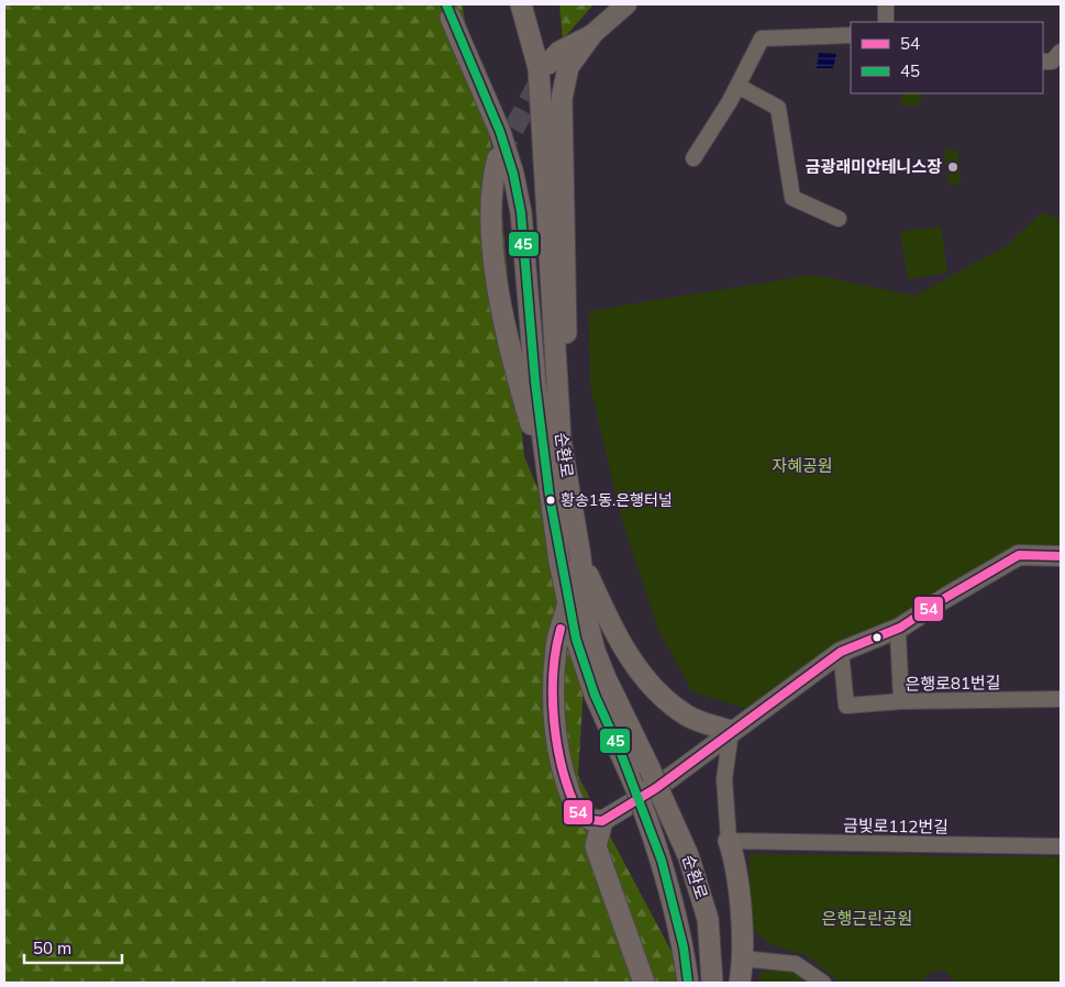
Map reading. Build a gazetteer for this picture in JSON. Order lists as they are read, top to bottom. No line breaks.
{"streets":{"main road":["순환로"],"street":["은행로81번길","금빛로112번길"]},"parks":["자혜공원","은행근린공원"],"places":["금광래미안테니스장","황송1동.은행터널"],"lines":["transit line 45","transit line 54"],"legend":["54","45"],"scale_bar":"50 m"}
